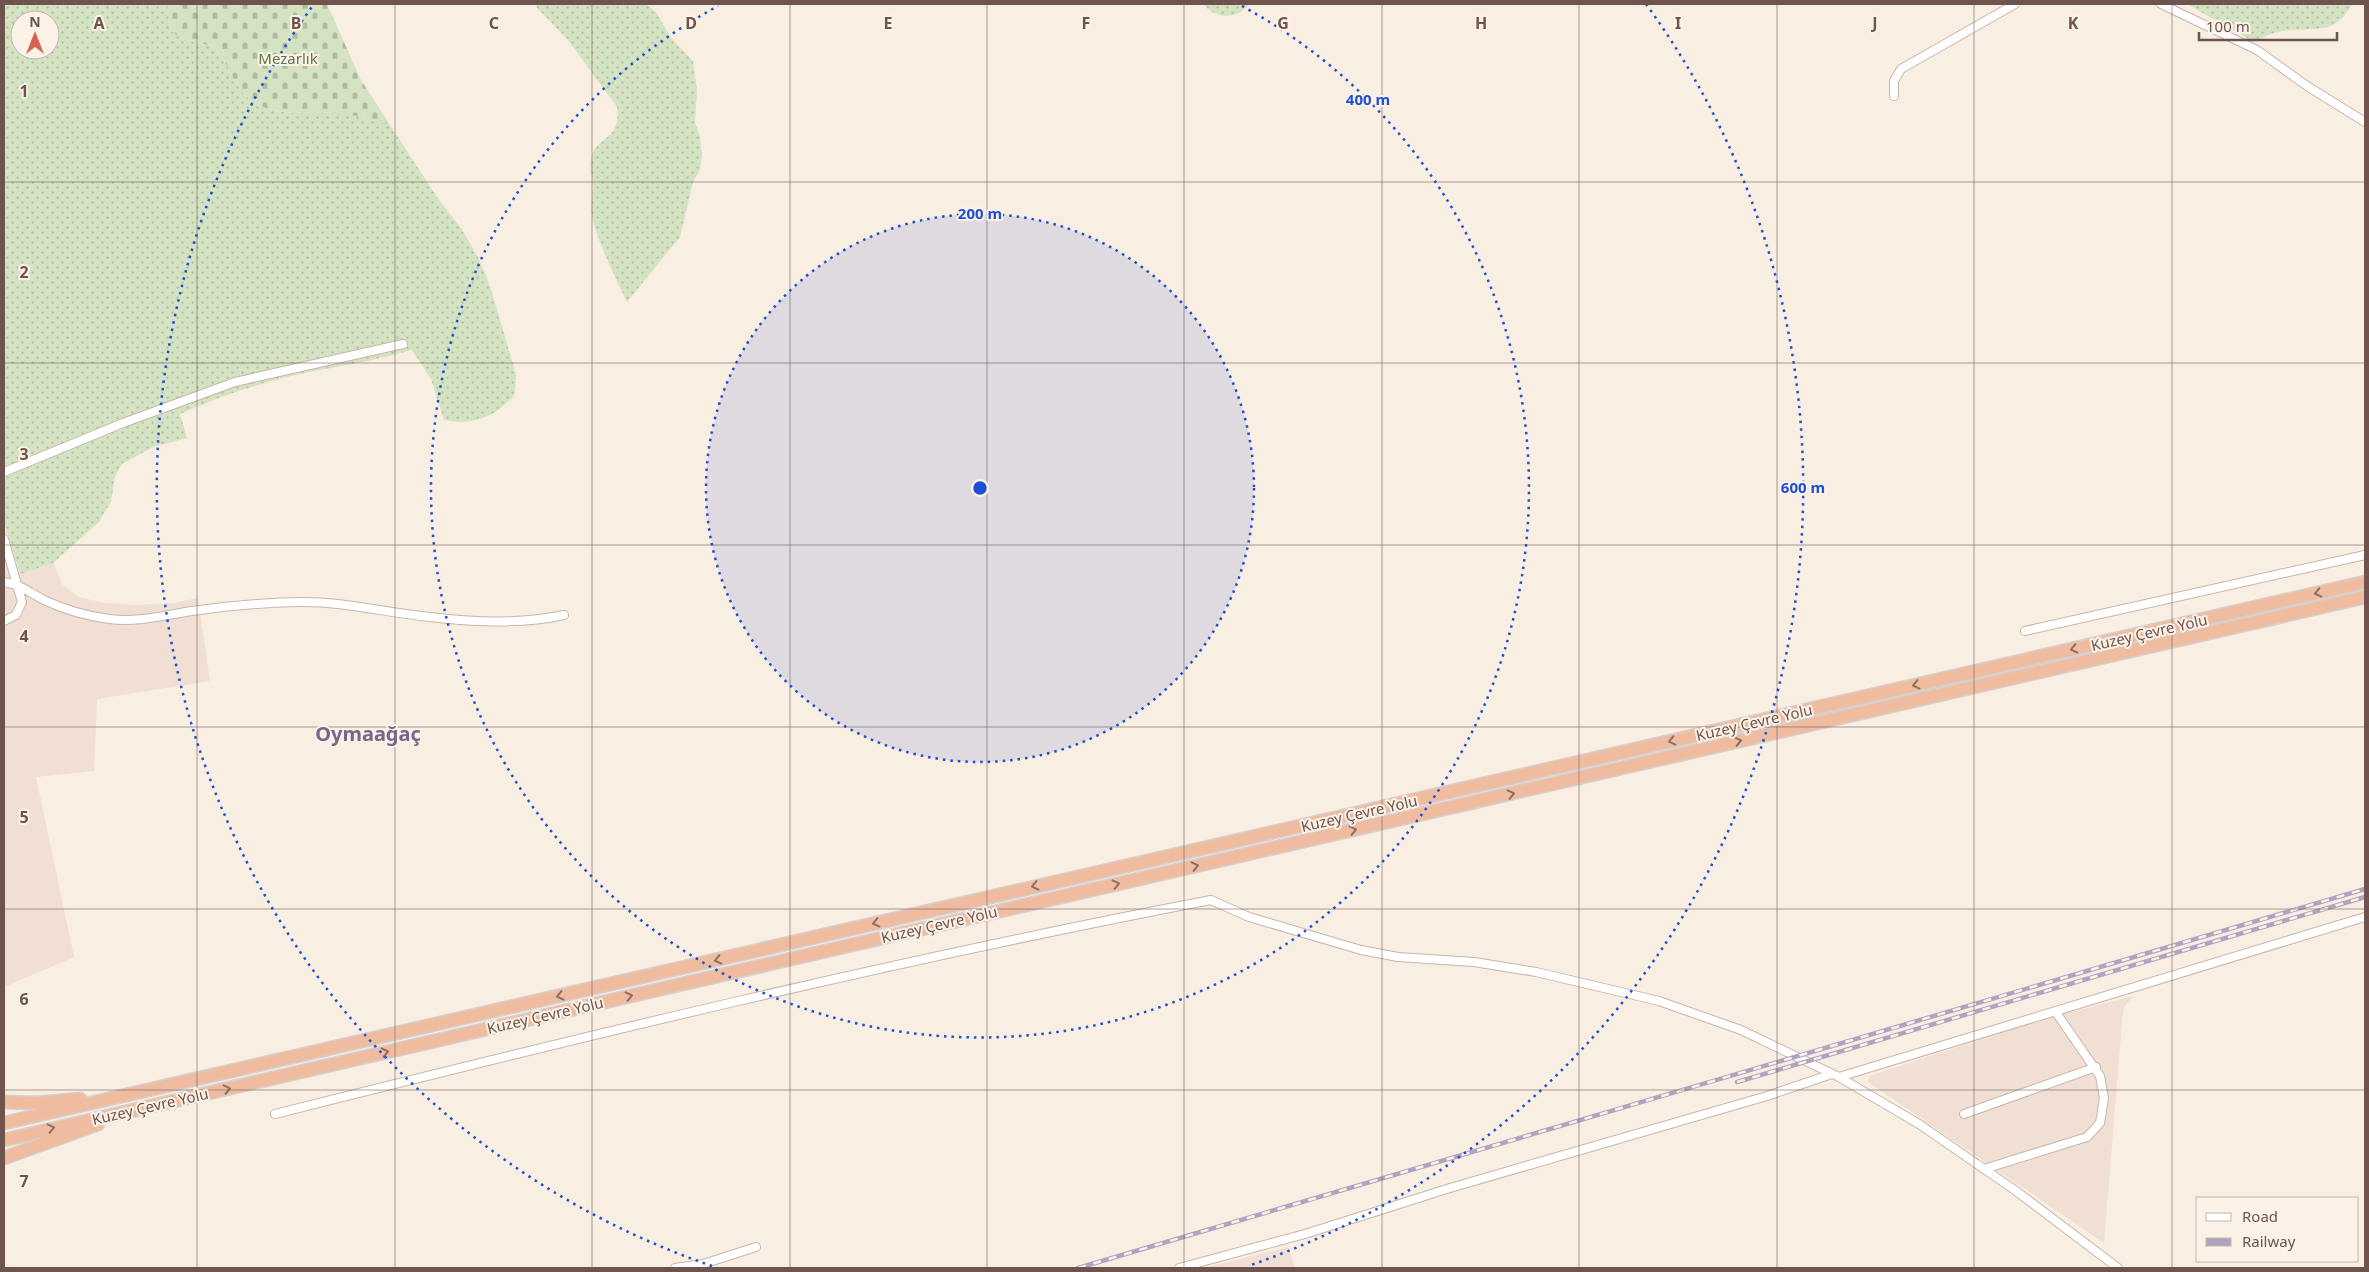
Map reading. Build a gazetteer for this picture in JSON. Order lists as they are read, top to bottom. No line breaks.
{"streets":{"highway":["Kuzey Çevre Yolu"]},"districts":["Oymaağaç"],"parks":["Mezarlık"],"legend":["Road","Railway"],"scale_bar":"100 m","north":"top","grid":{"columns":["A","B","C","D","E","F","G","H","I","J","K"],"rows":["1","2","3","4","5","6","7"]},"rings":["400 m","200 m","600 m"]}
